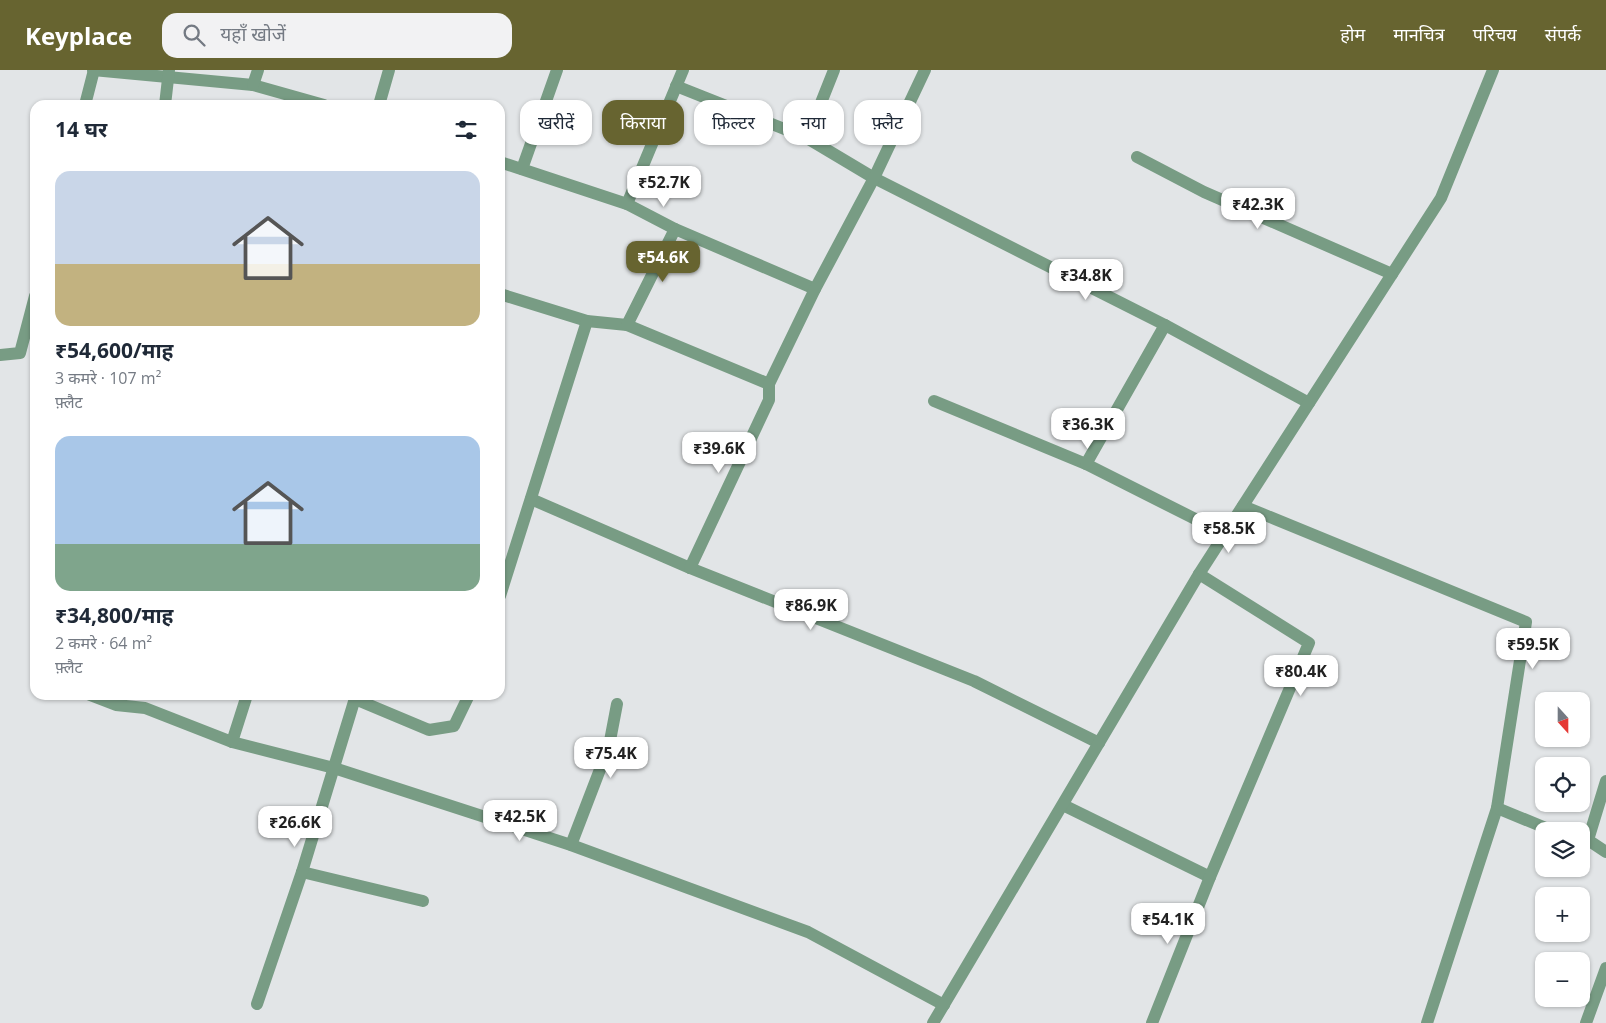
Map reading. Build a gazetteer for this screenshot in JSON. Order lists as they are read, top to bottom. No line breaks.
{"north":"bottom","page":{"header":"Keyplace","search":"यहाँ खोजें","nav":["होम","मानचित्र","परिचय","संपर्क"],"chip":["खरीदें","किराया","फ़िल्टर","नया","फ़्लैट"],"heading":"14 घर","list":[{"name":"₹54,600/माह","note":"3 कमरे · 107 m² · फ़्लैट"},{"name":"₹34,800/माह","note":"2 कमरे · 64 m² · फ़्लैट"}],"price":["₹52.7K","₹42.3K","₹54.6K","₹34.8K","₹36.3K","₹39.6K","₹58.5K","₹86.9K","₹59.5K","₹80.4K","₹75.4K","₹42.5K","₹26.6K","₹54.1K"],"map_buttons":["+","−"]}}
